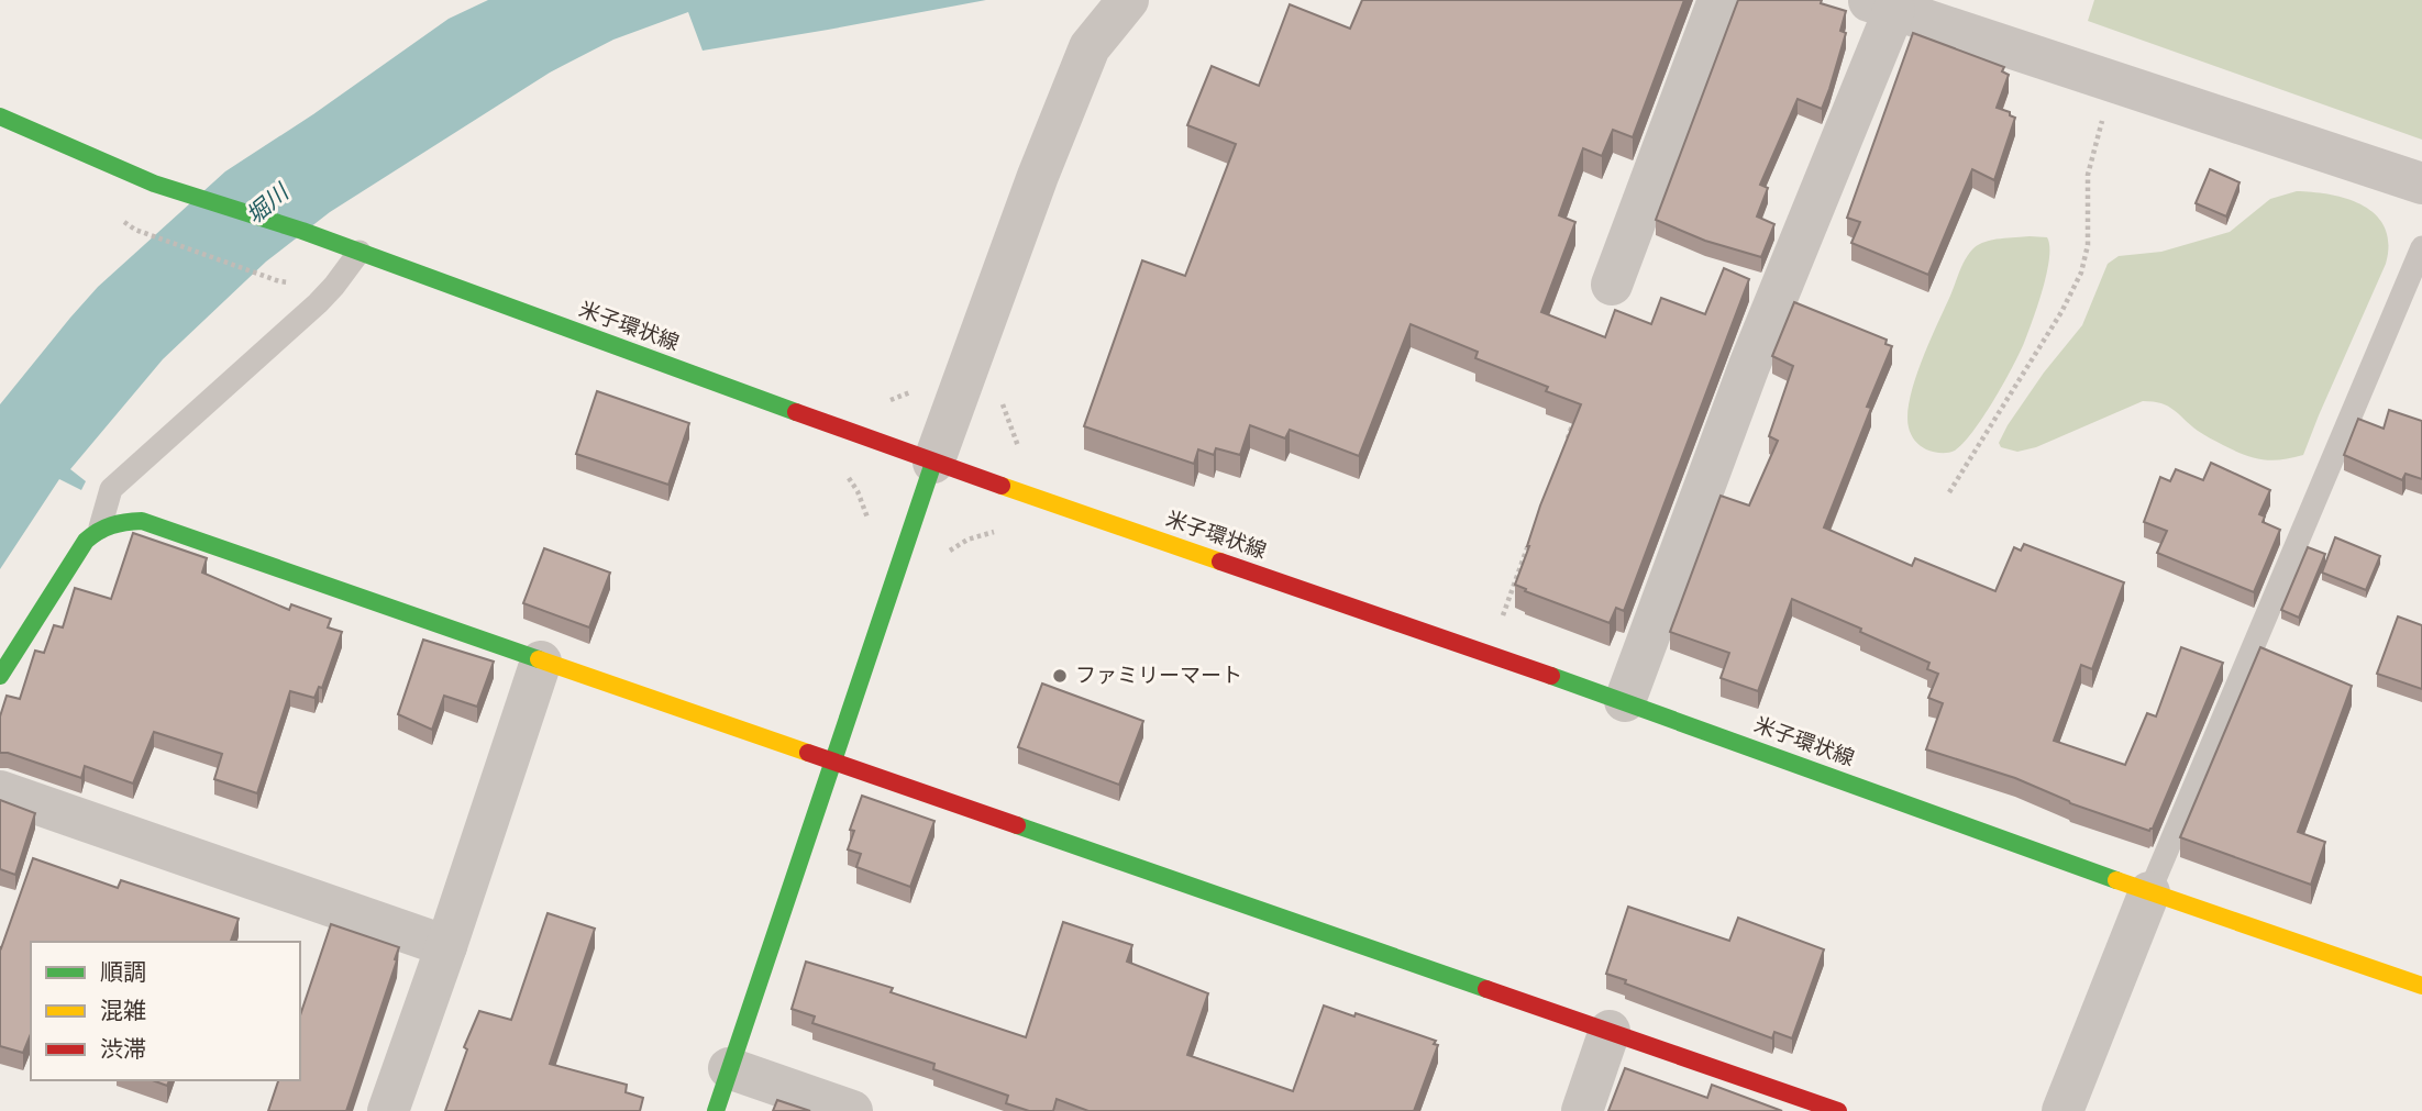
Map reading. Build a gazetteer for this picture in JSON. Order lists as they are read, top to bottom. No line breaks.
{"streets":{"street":["米子環状線"]},"water":["堀川"],"places":["ファミリーマート"],"legend":["順調","混雑","渋滞"]}
